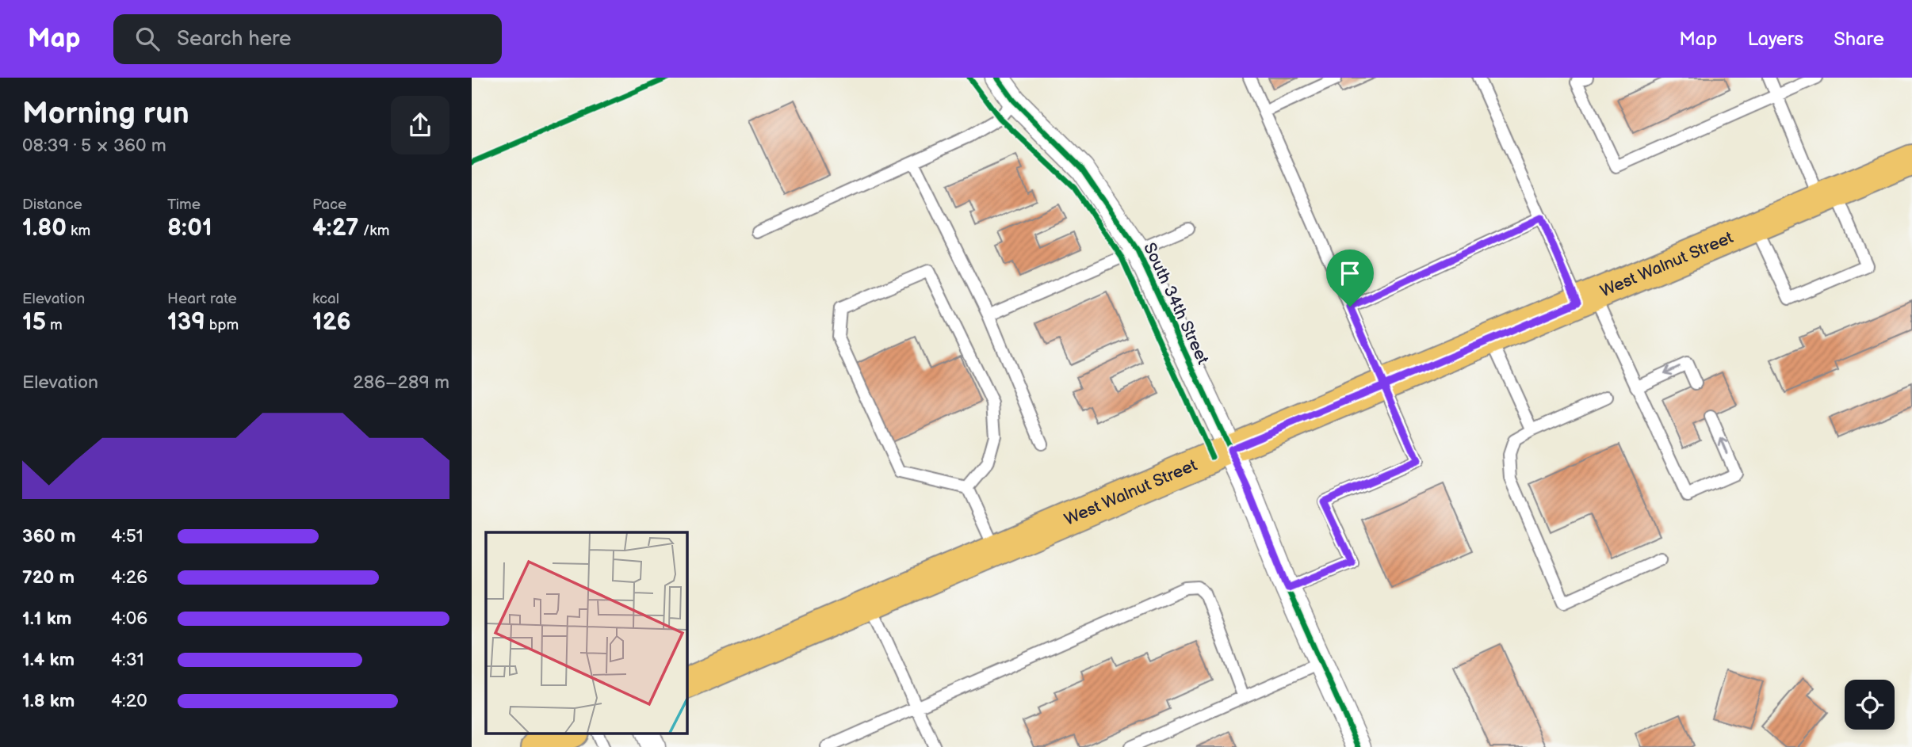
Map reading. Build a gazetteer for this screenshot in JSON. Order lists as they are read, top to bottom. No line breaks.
{"streets":{"main road":["West Walnut Street"],"street":["South 34th Street"]},"crossings":[["West Walnut Street","South 34th Street"]],"page":{"header":"Map","search":"Search here","nav":["Map","Layers","Share"],"heading":["Morning run","08:39 · 5 × 360 m"],"stats":[["Distance","1.80 km"],["Time","8:01"],["Pace","4:27 /km"],["Elevation","15 m"],["Heart rate","139 bpm"],["kcal","126"]],"chart":["Elevation","286–289 m"],"list":[{"name":"360 m","note":"4:51"},{"name":"720 m","note":"4:26"},{"name":"1.1 km","note":"4:06"},{"name":"1.4 km","note":"4:31"},{"name":"1.8 km","note":"4:20"}]}}
